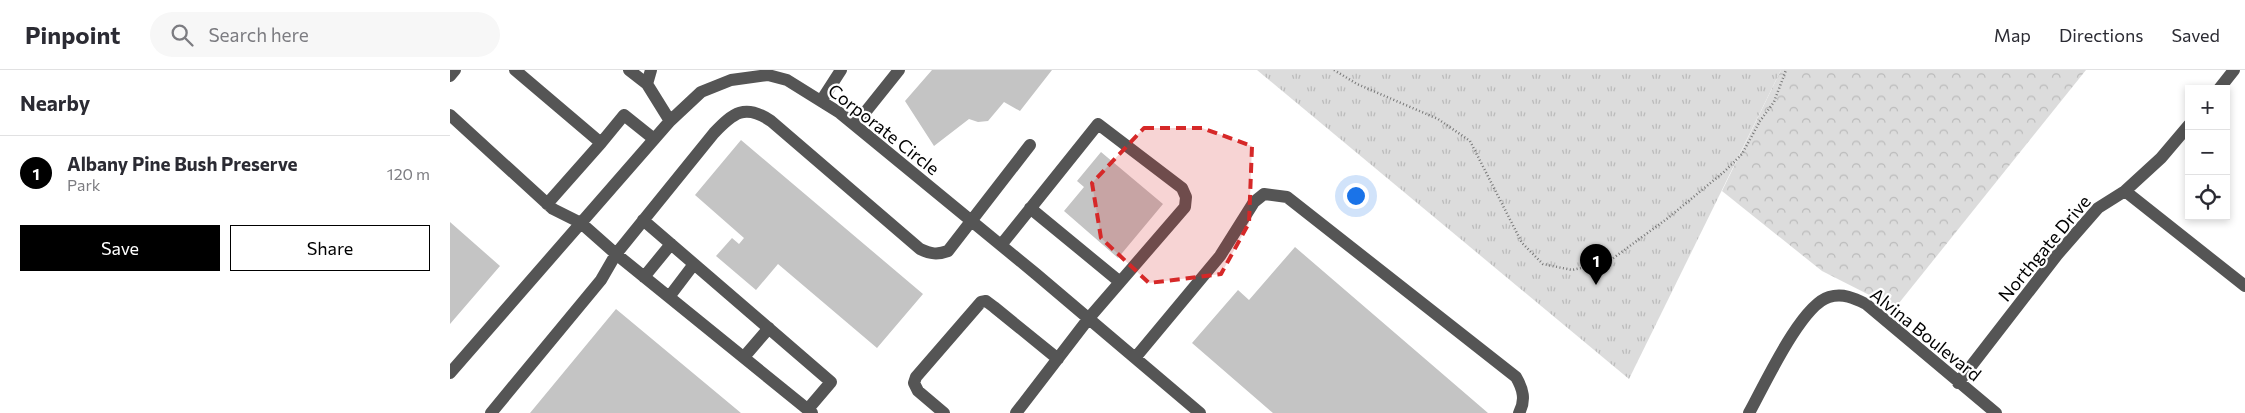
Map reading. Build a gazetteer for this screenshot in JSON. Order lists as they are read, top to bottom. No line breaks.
{"streets":{"street":["Corporate Circle","Northgate Drive","Alvina Boulevard"]},"crossings":[["Northgate Drive","Alvina Boulevard"]],"page":{"header":"Pinpoint","search":"Search here","nav":["Map","Directions","Saved"],"heading":"Nearby","map_buttons":["+","−"],"list":[{"mark":"1","name":"Albany Pine Bush Preserve","note":"Park","value":"120 m"}],"buttons":["Save","Share"],"pins":"1"}}
